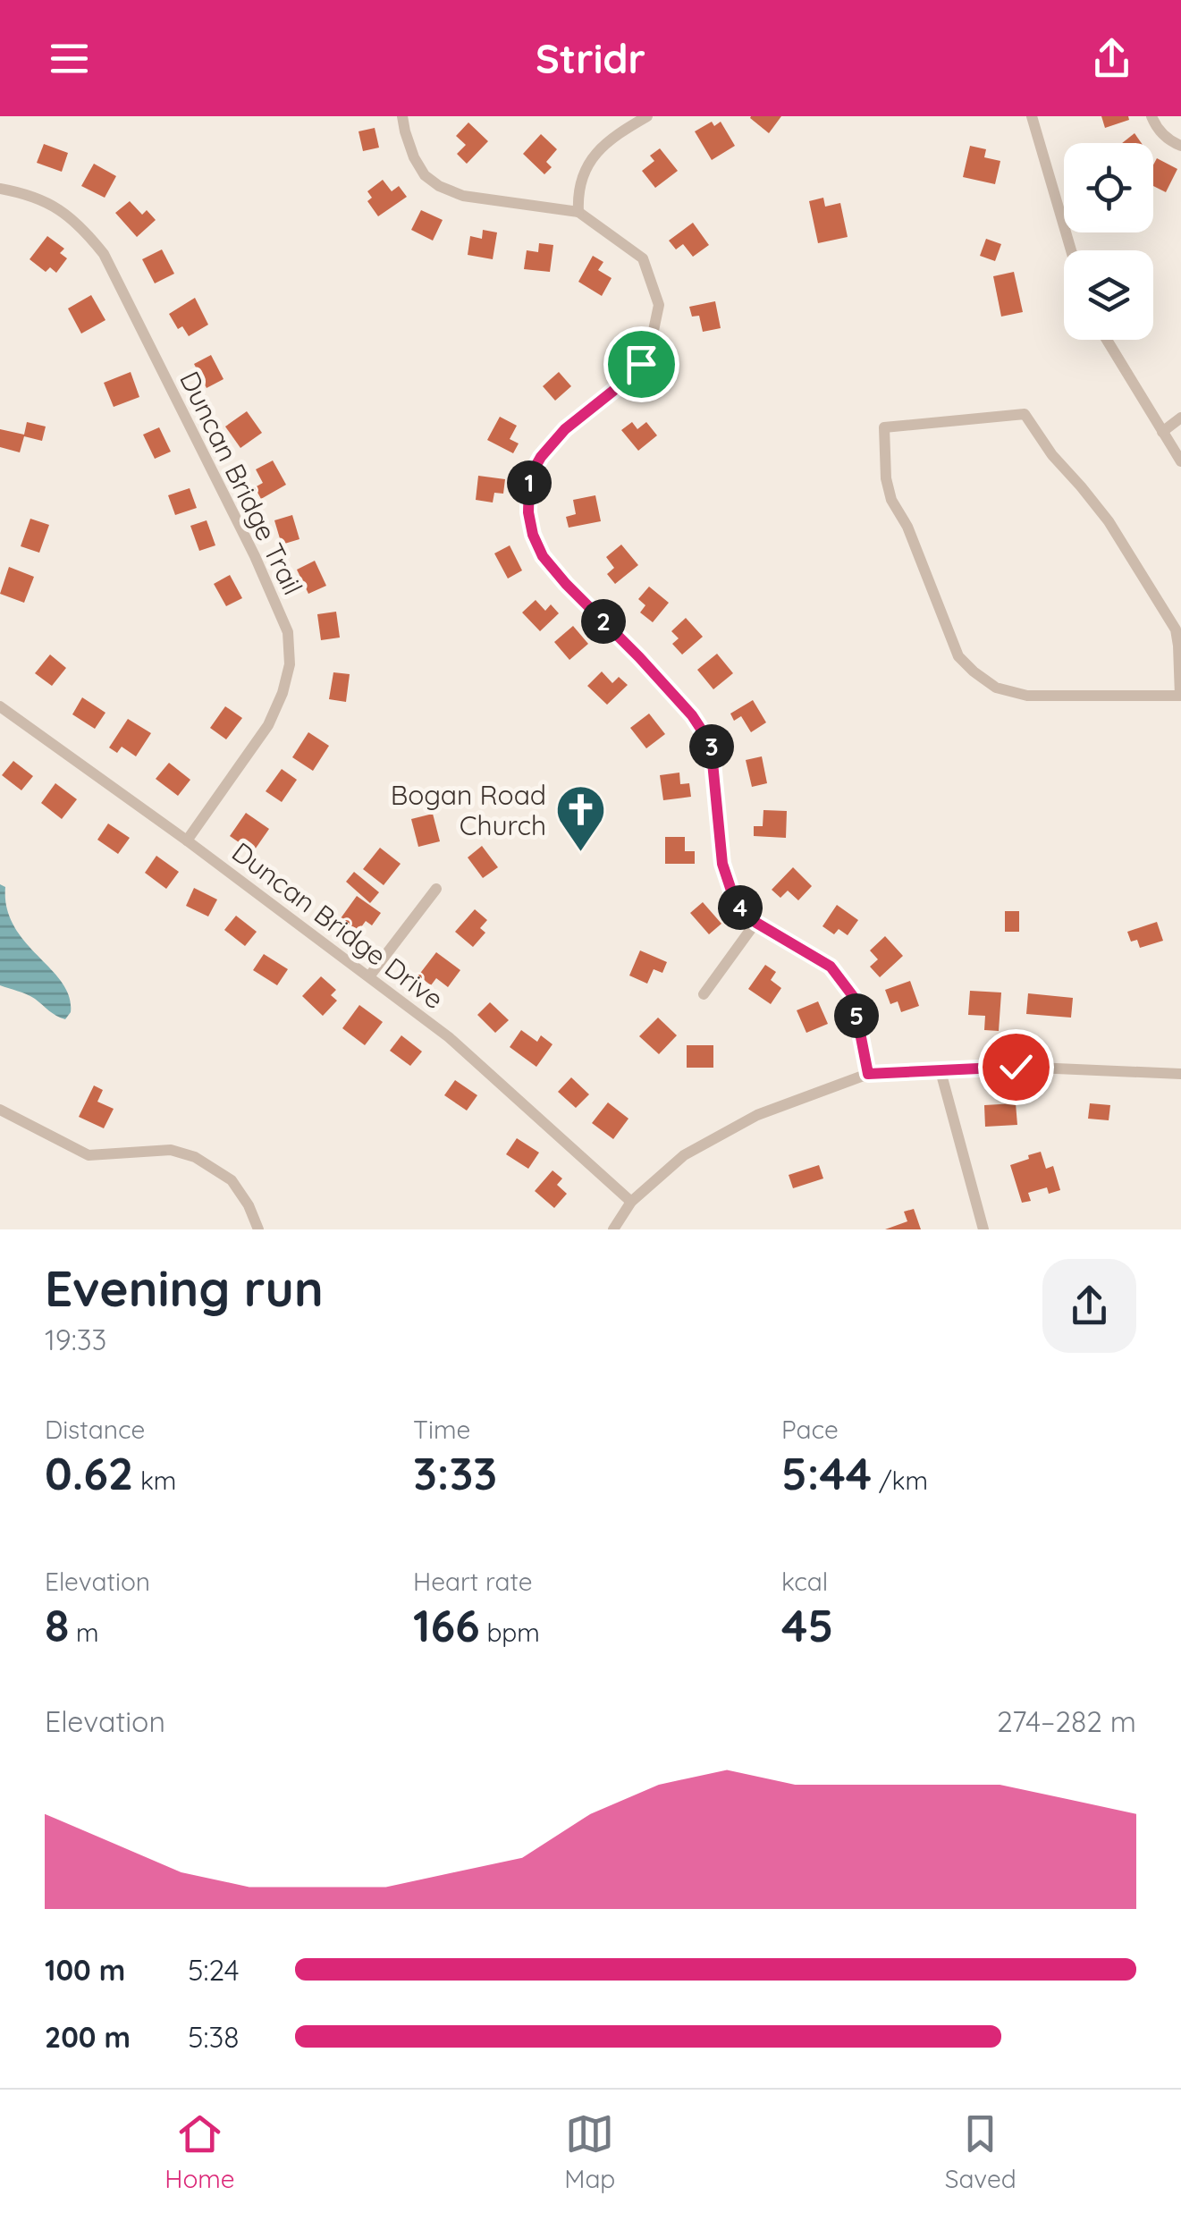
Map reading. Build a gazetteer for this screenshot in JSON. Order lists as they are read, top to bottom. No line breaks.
{"streets":{"street":["Duncan Bridge Trail","Duncan Bridge Drive"]},"crossings":[["Duncan Bridge Trail","Duncan Bridge Drive"]],"places":{"church":["Bogan Road Church"]},"page":{"header":"Stridr","pins":["1","2","3","4","5"],"heading":["Evening run","19:33"],"stats":[["Distance","0.62 km"],["Time","3:33"],["Pace","5:44 /km"],["Elevation","8 m"],["Heart rate","166 bpm"],["kcal","45"]],"chart":["Elevation","274–282 m"],"list":[{"name":"100 m","note":"5:24"},{"name":"200 m","note":"5:38"}],"tabs":["Home","Map","Saved"]}}
